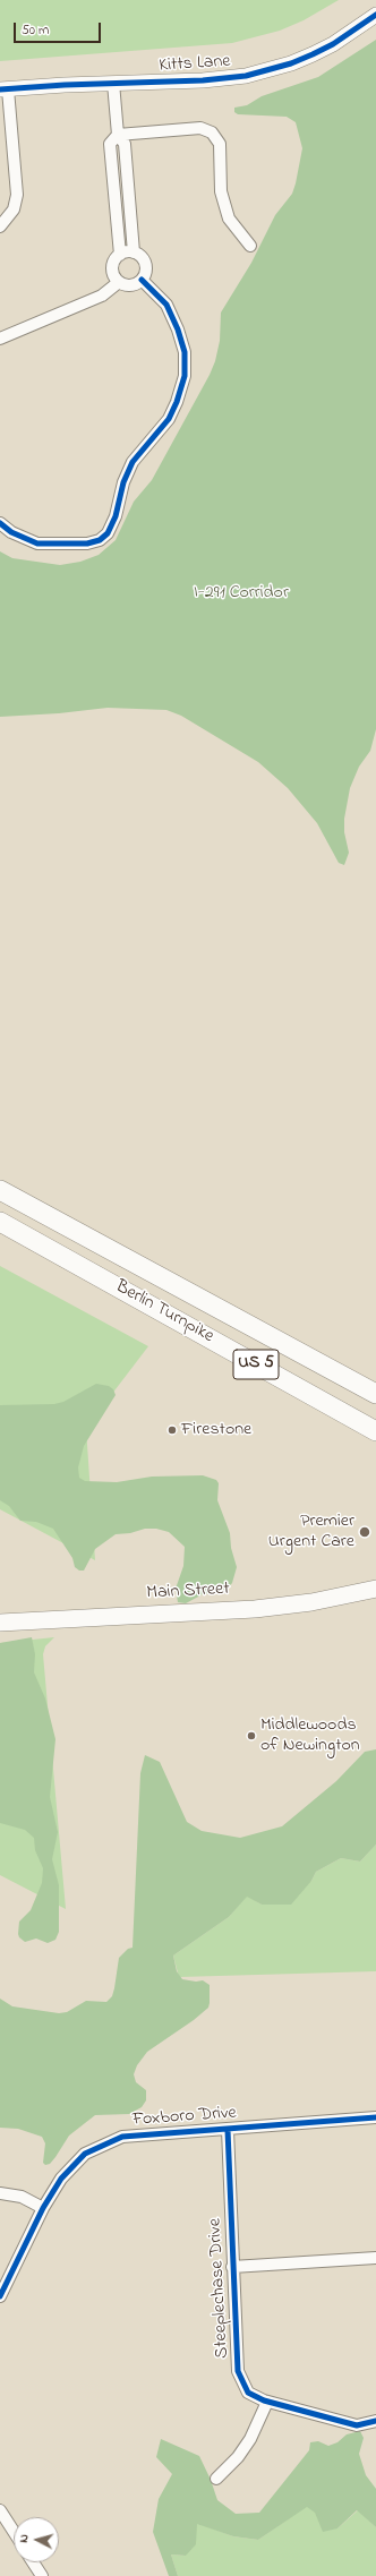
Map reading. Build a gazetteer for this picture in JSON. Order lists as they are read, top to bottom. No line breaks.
{"streets":{"highway":["Berlin Turnpike","US 5"],"main road":["Main Street"],"street":["Kitts Lane","Foxboro Drive","Steeplechase Drive"]},"crossings":[["Foxboro Drive","Steeplechase Drive"]],"parks":["I-291 Corridor"],"places":["Firestone","Premier Urgent Care","Middlewoods of Newington"],"scale_bar":"50 m","north":"left"}
